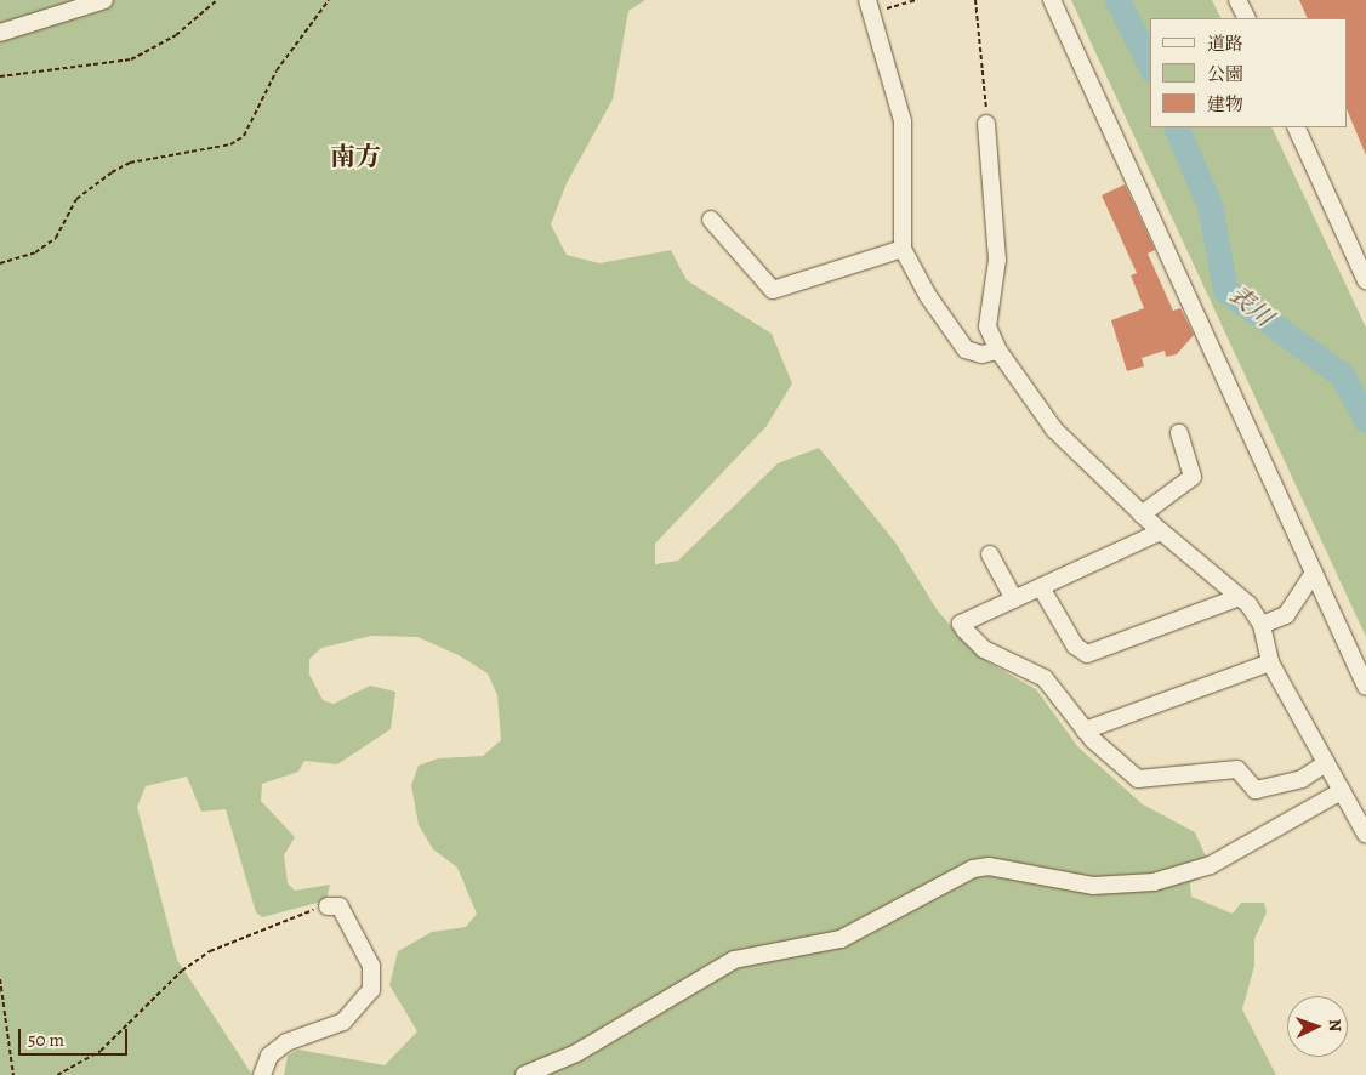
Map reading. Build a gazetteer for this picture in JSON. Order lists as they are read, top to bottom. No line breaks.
{"districts":["南方"],"water":["表川"],"legend":["道路","公園","建物"],"scale_bar":"50 m","north":"right"}
